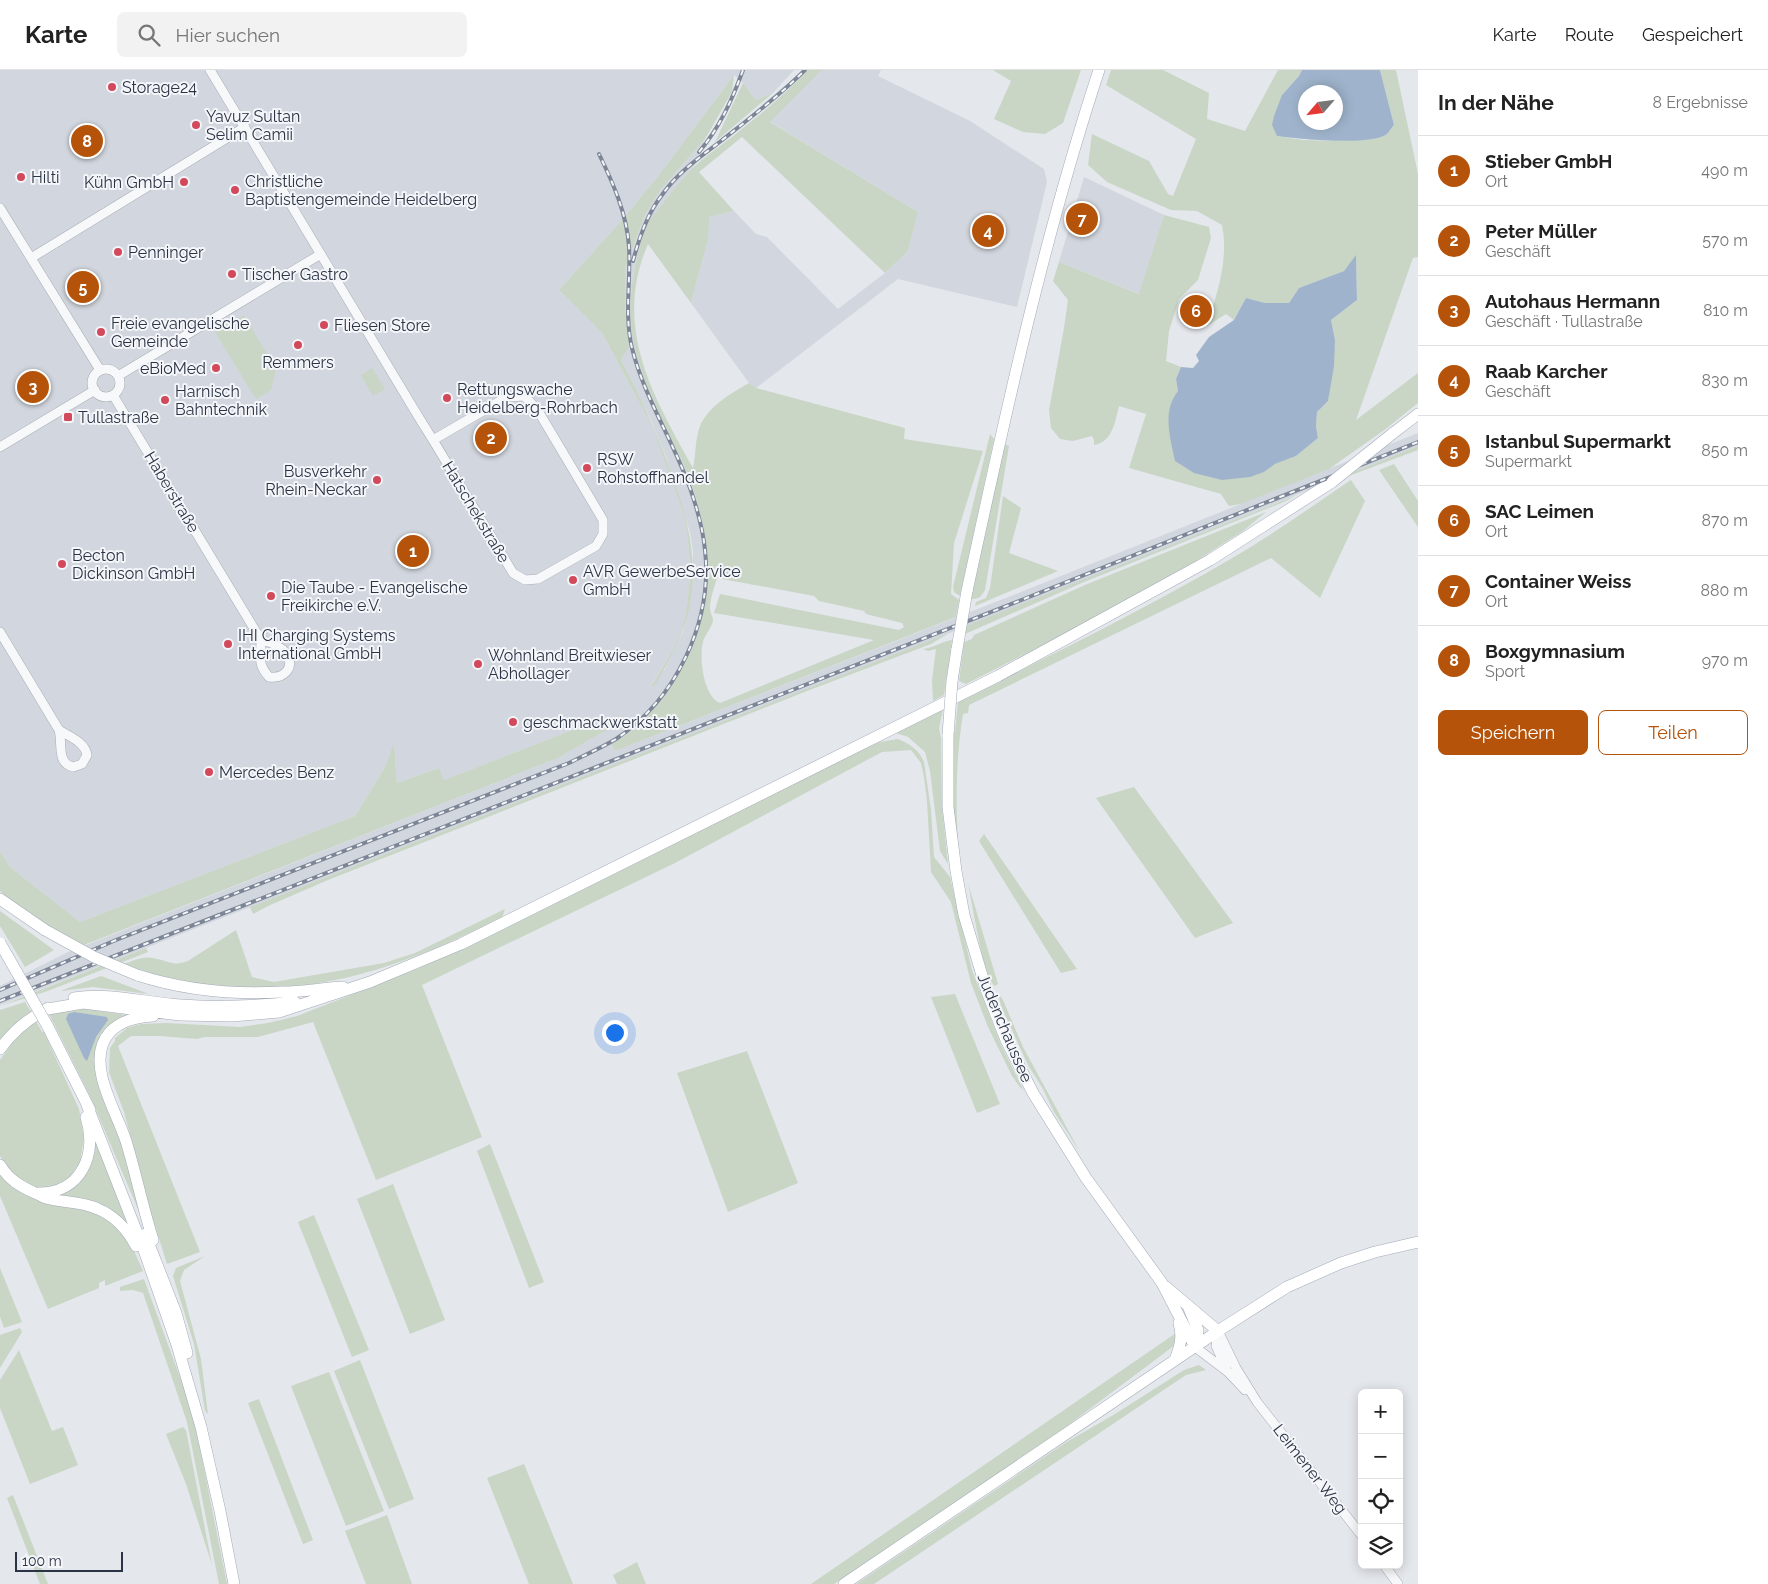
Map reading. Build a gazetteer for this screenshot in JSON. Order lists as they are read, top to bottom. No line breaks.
{"streets":{"main road":["Judenchaussee"],"street":["Haberstraße","Hatschekstraße","Leimener Weg"]},"crossings":[["Judenchaussee","Leimener Weg"]],"places":{"other":["Storage24","Yavuz Sultan Selim Camii","Hilti","Kühn GmbH","Christliche Baptistengemeinde Heidelberg","Penninger","Tischer Gastro","Fliesen Store","Freie evangelische Gemeinde","Remmers","eBioMed","Rettungswache Heidelberg-Rohrbach","Harnisch Bahntechnik","RSW Rohstoffhandel","Busverkehr Rhein-Neckar","Becton Dickinson GmbH","AVR GewerbeService GmbH","Die Taube - Evangelische Freikirche e.V.","IHI Charging Systems International GmbH","Wohnland Breitwieser Abhollager","geschmackwerkstatt","Mercedes Benz"],"transit":["Tullastraße"]},"scale_bar":"100 m","north":"bottom left","page":{"header":"Karte","search":"Hier suchen","nav":["Karte","Route","Gespeichert"],"heading":["In der Nähe","8 Ergebnisse"],"pins":["8","7","4","5","6","3","2","1"],"list":[{"mark":"1","name":"Stieber GmbH","note":"Ort","value":"490 m"},{"mark":"2","name":"Peter Müller","note":"Geschäft","value":"570 m"},{"mark":"3","name":"Autohaus Hermann","note":"Geschäft · Tullastraße","value":"810 m"},{"mark":"4","name":"Raab Karcher","note":"Geschäft","value":"830 m"},{"mark":"5","name":"Istanbul Supermarkt","note":"Supermarkt","value":"850 m"},{"mark":"6","name":"SAC Leimen","note":"Ort","value":"870 m"},{"mark":"7","name":"Container Weiss","note":"Ort","value":"880 m"},{"mark":"8","name":"Boxgymnasium","note":"Sport","value":"970 m"}],"buttons":["Speichern","Teilen"],"map_buttons":["+","−"],"scale":"100 m"}}
